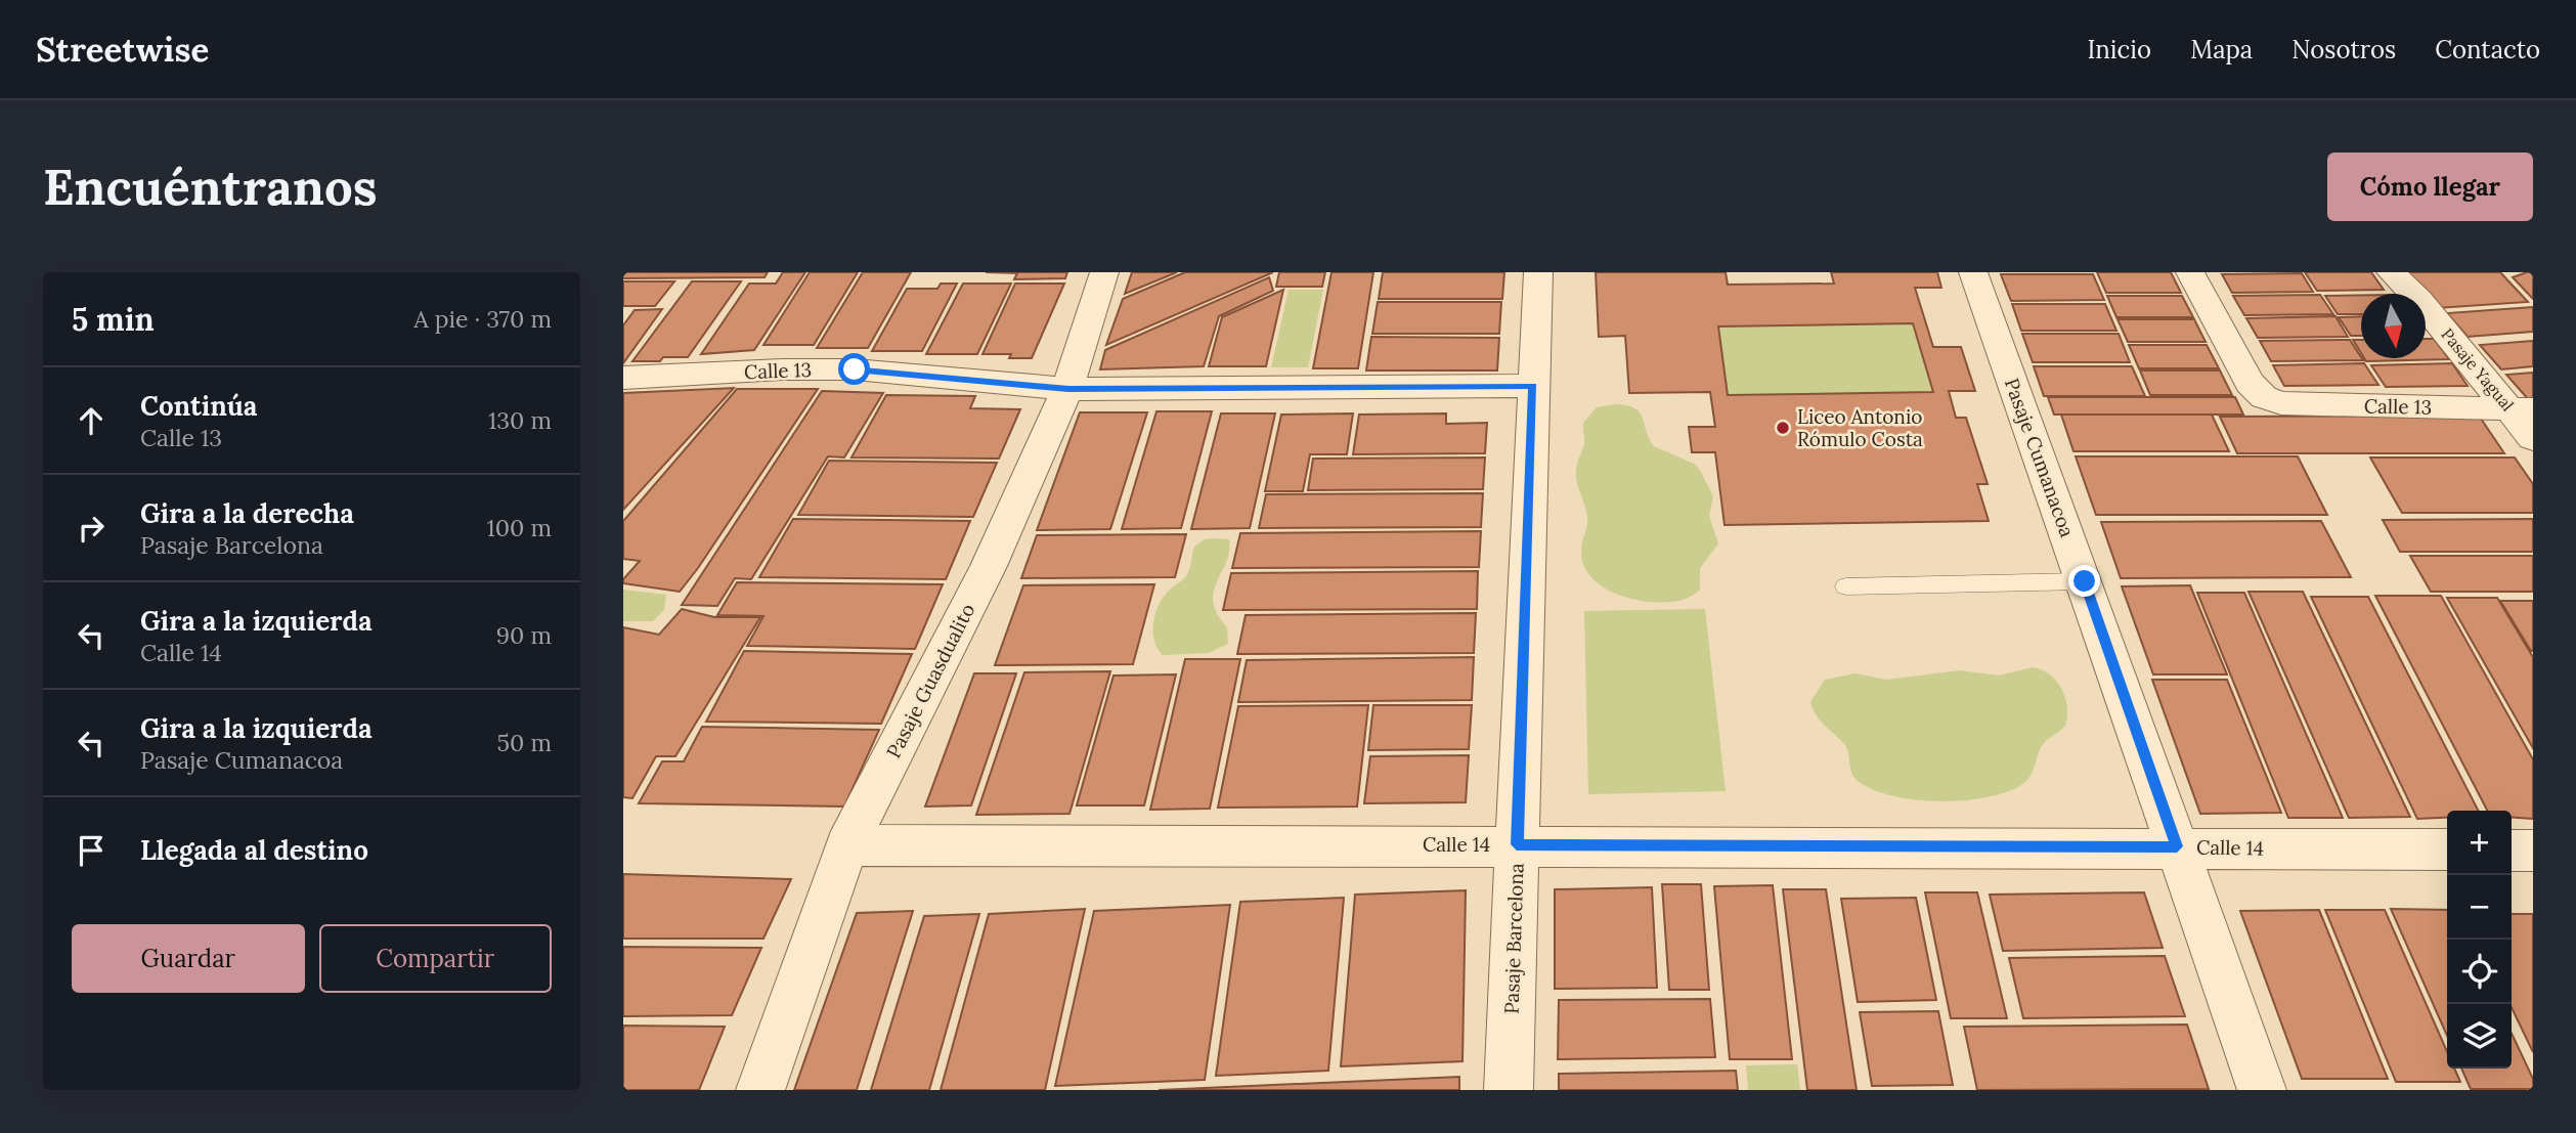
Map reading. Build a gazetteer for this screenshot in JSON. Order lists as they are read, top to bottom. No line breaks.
{"streets":{"street":["Pasaje Yagual","Calle 13","Pasaje Cumanacoa","Pasaje Guasdualito","Calle 14","Pasaje Barcelona"]},"crossings":[["Pasaje Yagual","Calle 13"],["Calle 13","Pasaje Guasdualito"],["Calle 13","Pasaje Barcelona"],["Pasaje Cumanacoa","Calle 14"],["Pasaje Guasdualito","Calle 14"],["Calle 14","Pasaje Barcelona"]],"places":["Liceo Antonio Rómulo Costa"],"north":"bottom","page":{"header":"Streetwise","nav":["Inicio","Mapa","Nosotros","Contacto"],"buttons":["Cómo llegar",["Guardar","Compartir"]],"title":"Encuéntranos","heading":["5 min","A pie · 370 m"],"list":[["Continúa","Calle 13","130 m"],["Gira a la derecha","Pasaje Barcelona","100 m"],["Gira a la izquierda","Calle 14","90 m"],["Gira a la izquierda","Pasaje Cumanacoa","50 m"],"Llegada al destino"],"map_buttons":["+","−"]}}
